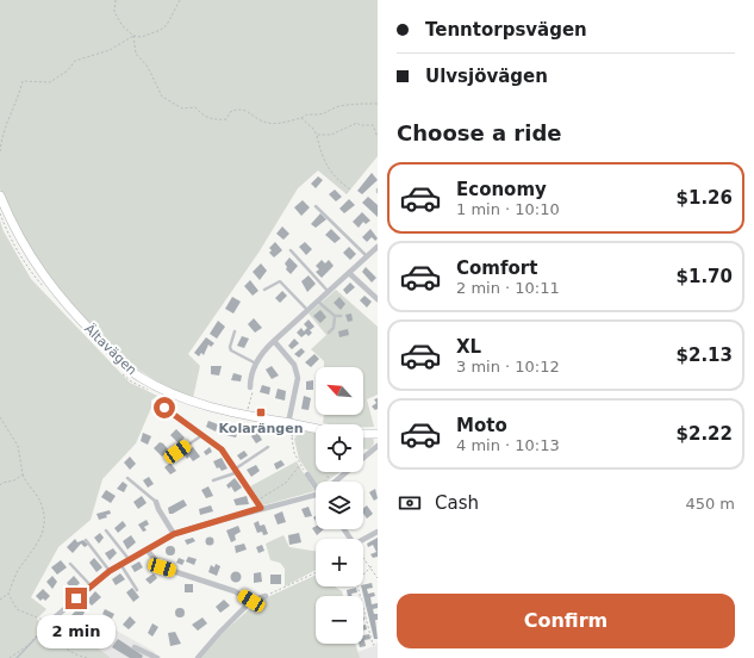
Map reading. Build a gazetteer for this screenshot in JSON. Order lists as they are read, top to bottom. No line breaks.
{"streets":{"main road":["Ältavägen"]},"places":{"transit":["Kolarängen"]},"north":"top left","page":{"banner":["Tenntorpsvägen","Ulvsjövägen"],"heading":"Choose a ride","list":[{"name":"Economy","note":"1 min · 10:10","value":"$1.26"},{"name":"Comfort","note":"2 min · 10:11","value":"$1.70"},{"name":"XL","note":"3 min · 10:12","value":"$2.13"},{"name":"Moto","note":"4 min · 10:13","value":"$2.22"}],"map_buttons":["+","−"],"pay":["Cash","450 m"],"buttons":"Confirm","bubble":"2 min"}}
